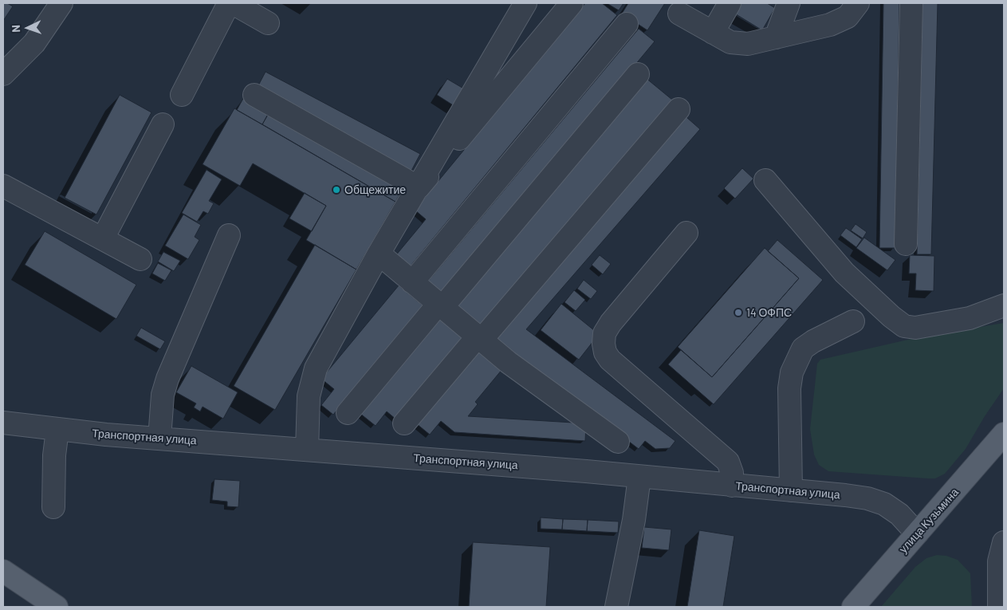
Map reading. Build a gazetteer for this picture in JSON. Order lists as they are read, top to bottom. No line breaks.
{"streets":{"main road":["улица Кузьмина"],"street":["Транспортная улица"]},"crossings":[["Транспортная улица","улица Кузьмина"]],"places":["Общежитие","14 ОФПС"],"north":"left"}
